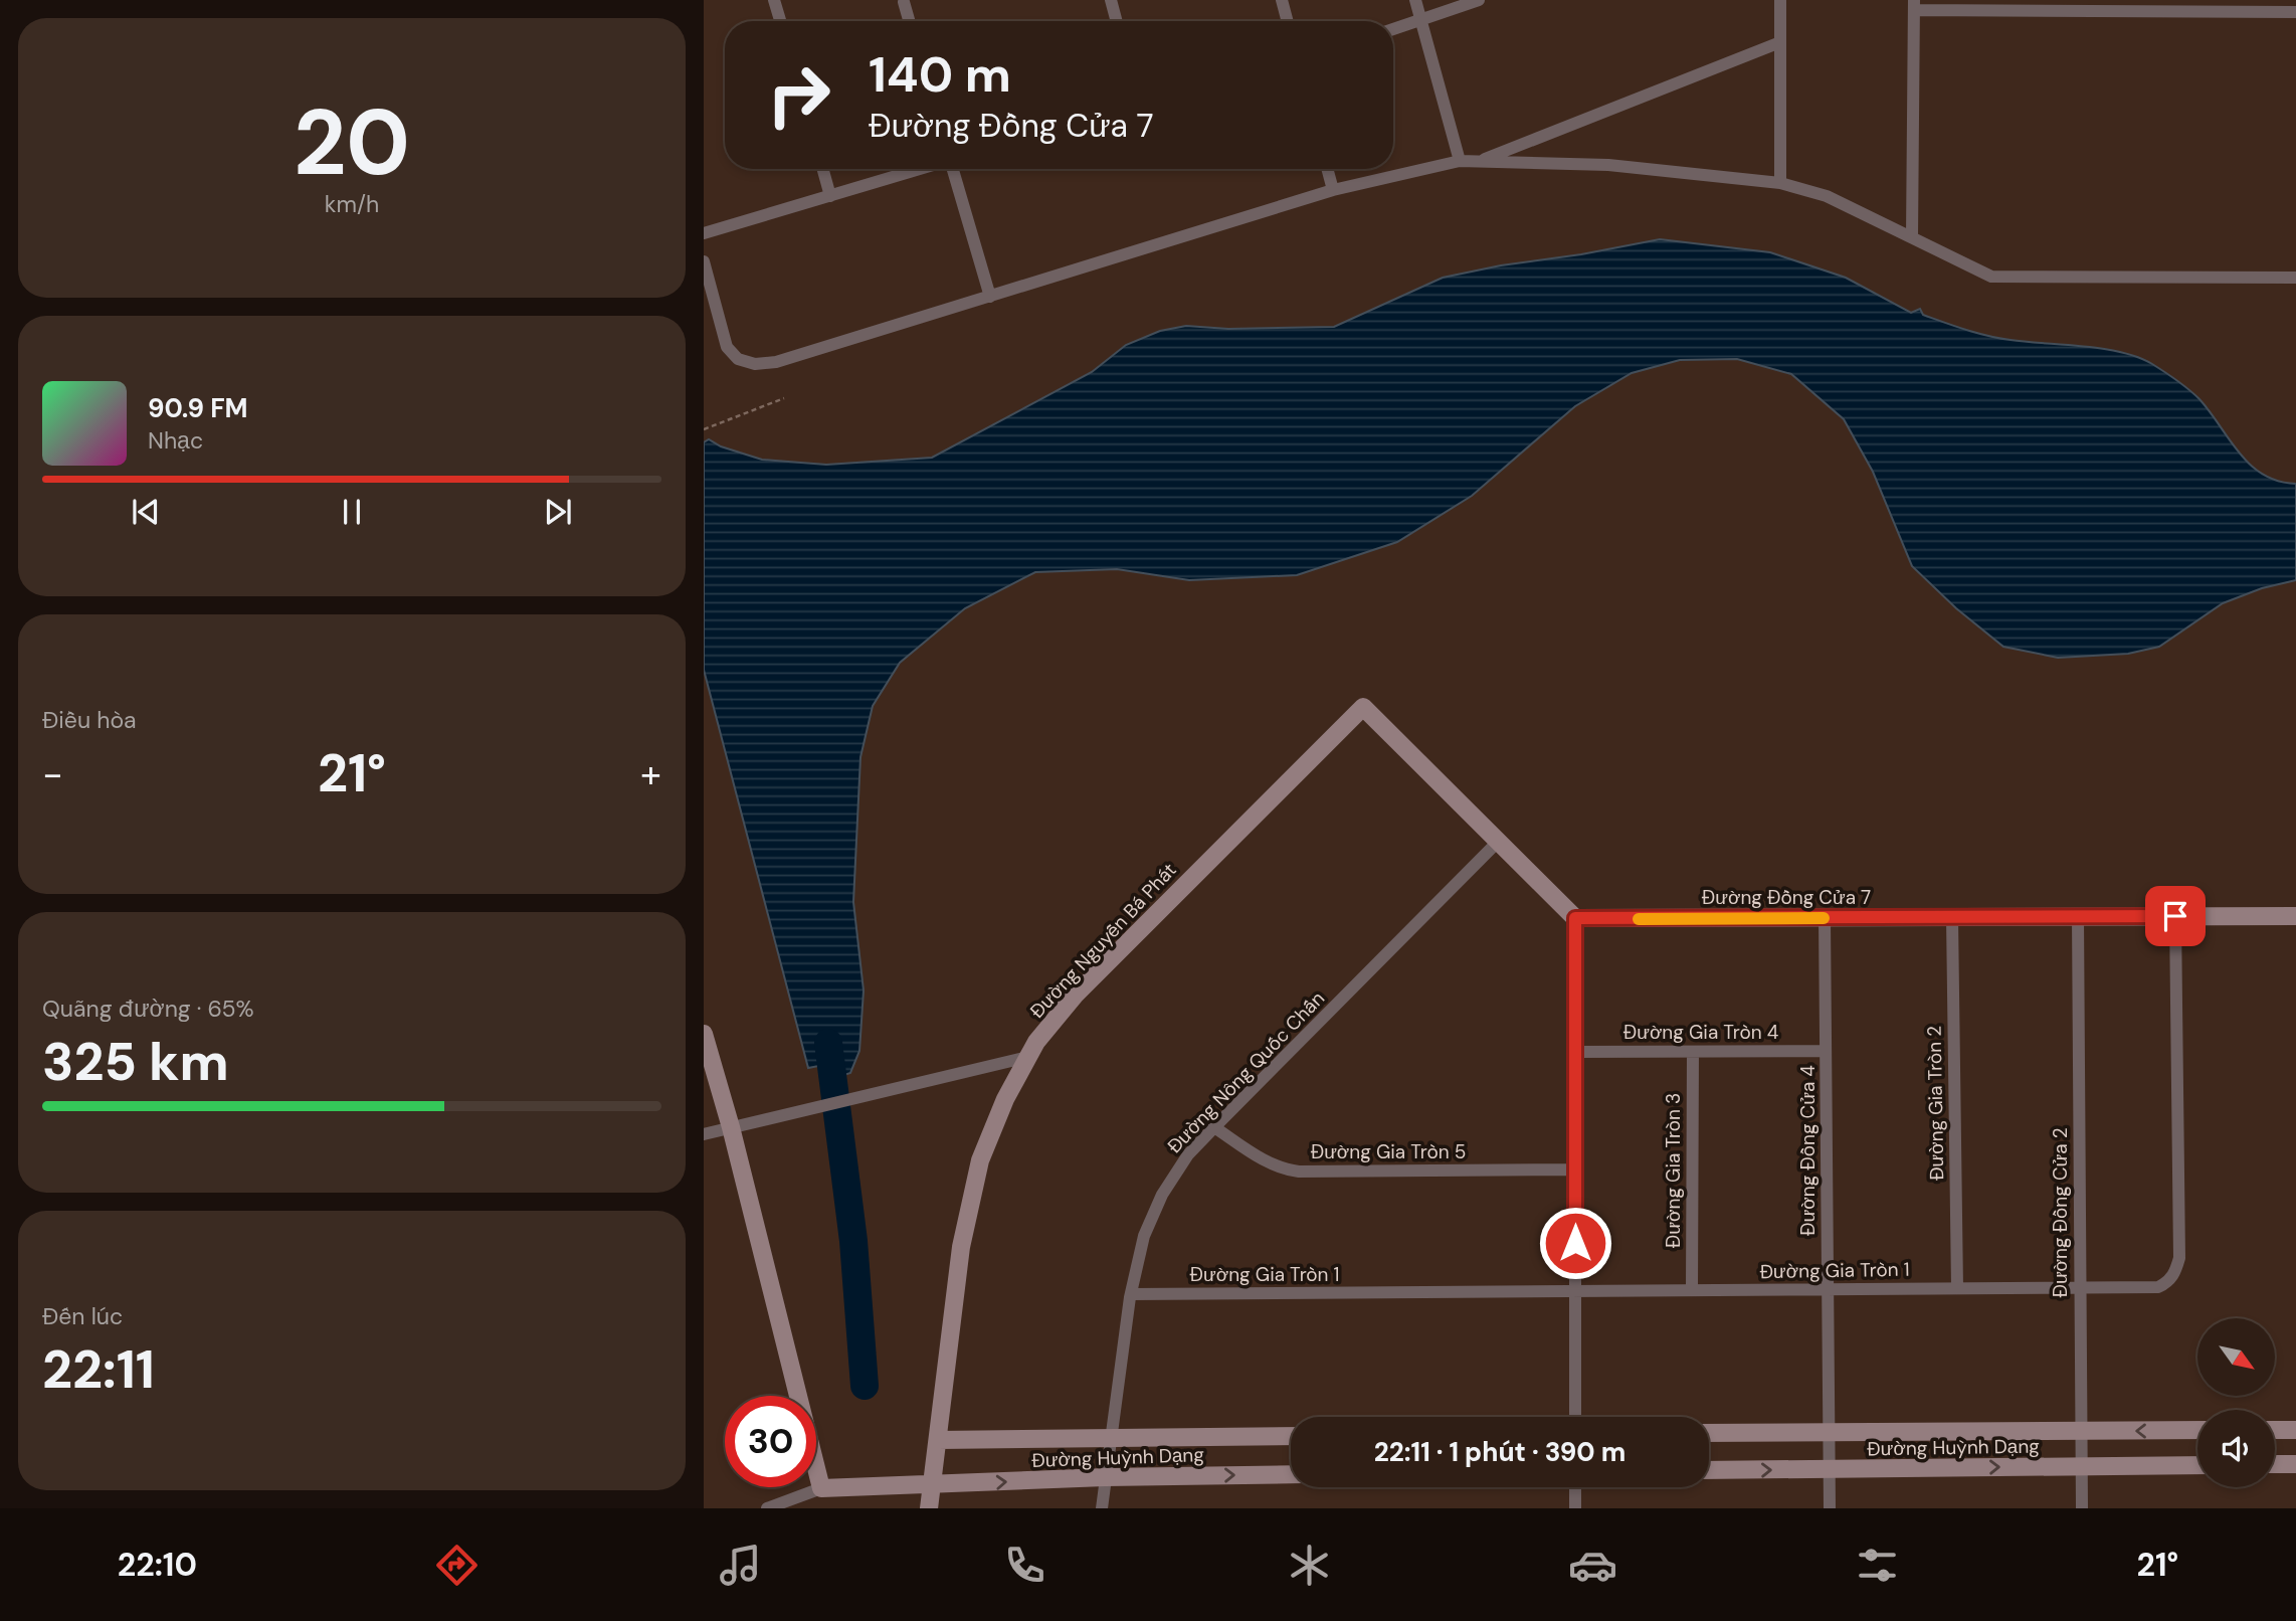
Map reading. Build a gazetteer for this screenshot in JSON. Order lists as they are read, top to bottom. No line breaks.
{"streets":{"street":["Đường Đồng Cửa 7","Đường Nguyễn Bá Phát","Đường Gia Tròn 4","Đường Nông Quốc Chấn","Đường Gia Tròn 2","Đường Đồng Cửa 4","Đường Gia Tròn 5","Đường Gia Tròn 3","Đường Đồng Cửa 2","Đường Gia Tròn 1","Đường Huỳnh Dạng"]},"crossings":[["Đường Đồng Cửa 7","Đường Gia Tròn 2"],["Đường Đồng Cửa 7","Đường Đồng Cửa 4"],["Đường Đồng Cửa 7","Đường Đồng Cửa 2"],["Đường Đồng Cửa 7","Đường Gia Tròn 1"],["Đường Nguyễn Bá Phát","Đường Nông Quốc Chấn"],["Đường Nguyễn Bá Phát","Đường Huỳnh Dạng"],["Đường Gia Tròn 4","Đường Đồng Cửa 4"],["Đường Gia Tròn 4","Đường Gia Tròn 3"],["Đường Nông Quốc Chấn","Đường Gia Tròn 5"],["Đường Nông Quốc Chấn","Đường Gia Tròn 1"],["Đường Nông Quốc Chấn","Đường Huỳnh Dạng"],["Đường Gia Tròn 2","Đường Gia Tròn 1"],["Đường Đồng Cửa 4","Đường Gia Tròn 1"],["Đường Đồng Cửa 4","Đường Huỳnh Dạng"],["Đường Gia Tròn 3","Đường Gia Tròn 1"],["Đường Đồng Cửa 2","Đường Gia Tròn 1"],["Đường Đồng Cửa 2","Đường Huỳnh Dạng"]],"north":"bottom right","page":{"tile":[["20","km/h"],"Điều hòa",["Quãng đường · 65%","325 km"],["Đến lúc","22:11"]],"turn":["140 m","Đường Đồng Cửa 7"],"song":["90.9 FM","Nhạc"],"heat":["−","21°","+"],"limit":"30","trip":"22:11 · 1 phút · 390 m","tabs":["22:10","21°"]}}
